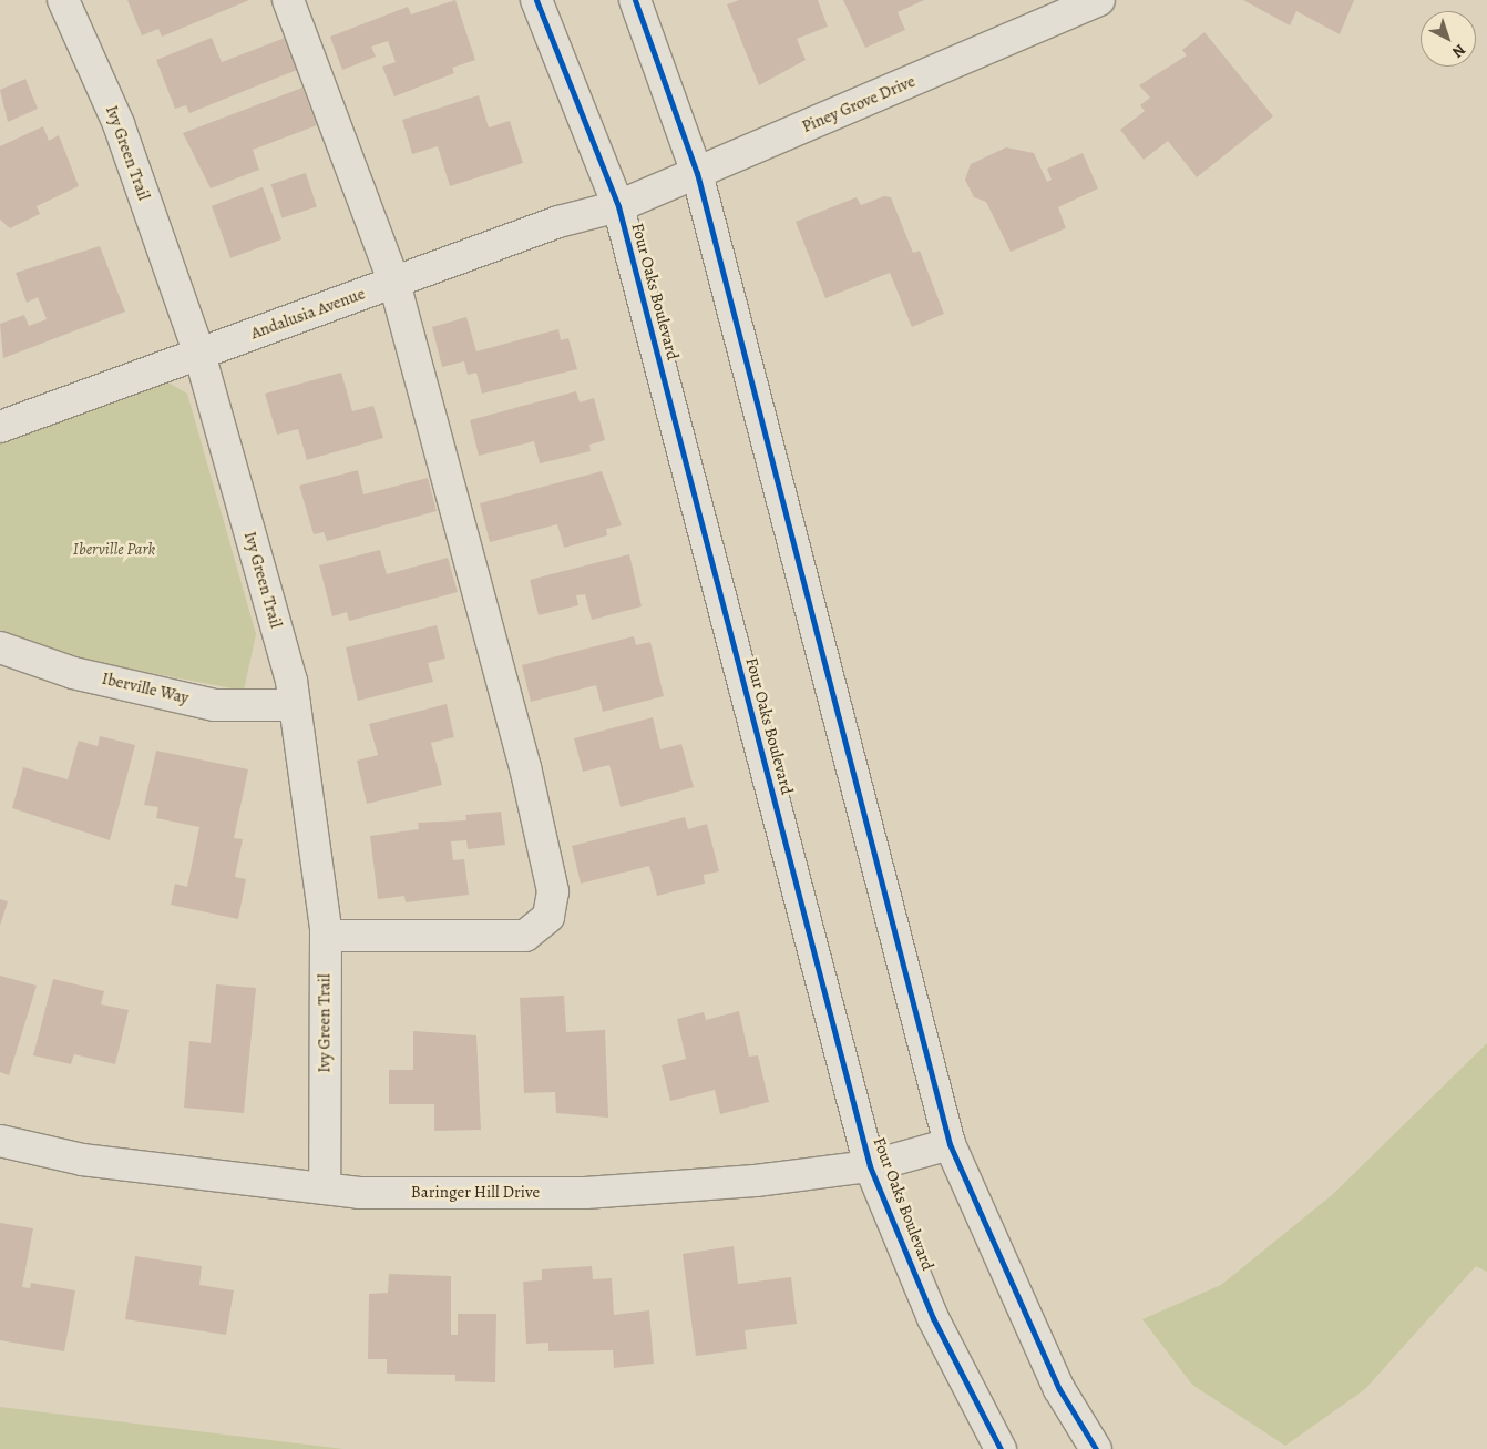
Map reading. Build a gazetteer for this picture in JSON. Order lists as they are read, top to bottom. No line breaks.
{"streets":{"street":["Piney Grove Drive","Ivy Green Trail","Four Oaks Boulevard","Andalusia Avenue","Iberville Way","Baringer Hill Drive"]},"crossings":[["Piney Grove Drive","Four Oaks Boulevard"],["Piney Grove Drive","Andalusia Avenue"],["Ivy Green Trail","Andalusia Avenue"],["Ivy Green Trail","Iberville Way"],["Ivy Green Trail","Baringer Hill Drive"],["Four Oaks Boulevard","Andalusia Avenue"],["Four Oaks Boulevard","Baringer Hill Drive"]],"parks":["Iberville Park"],"north":"bottom right"}
